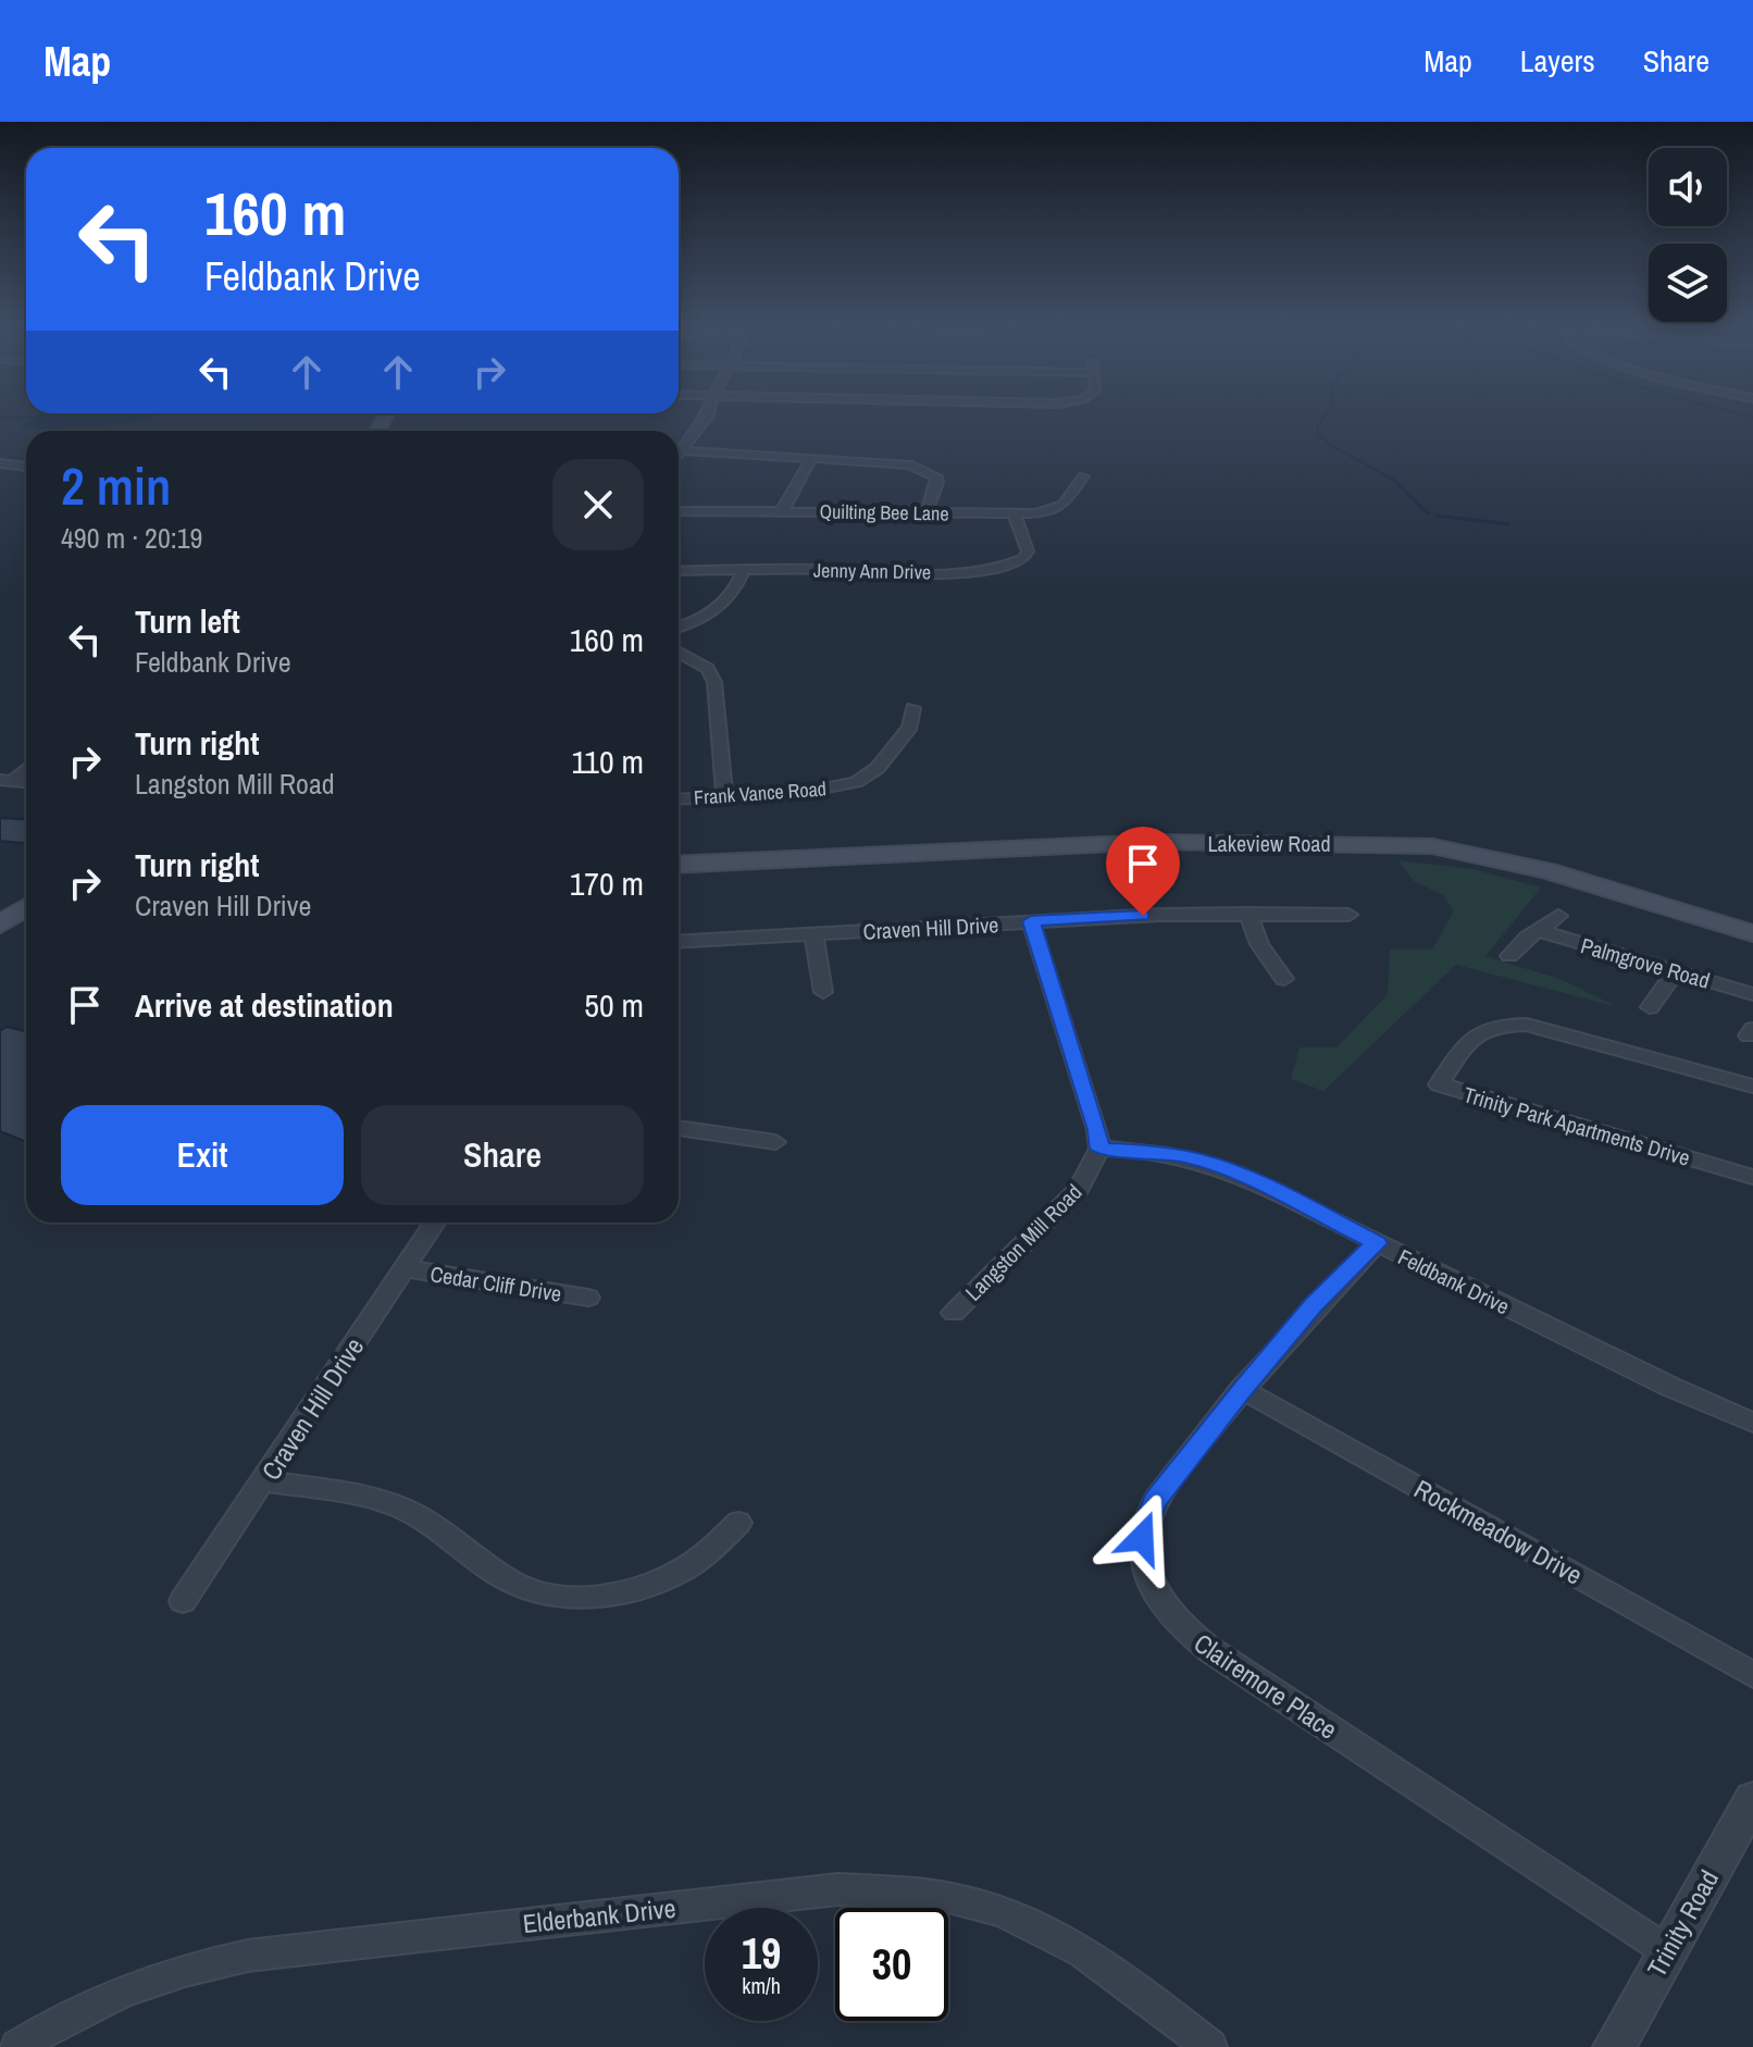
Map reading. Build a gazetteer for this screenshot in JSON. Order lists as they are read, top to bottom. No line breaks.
{"streets":{"main road":["Lakeview Road"],"street":["Quilting Bee Lane","Jenny Ann Drive","Frank Vance Road","Craven Hill Drive","Palmgrove Road","Trinity Park Apartments Drive","Langston Mill Road","Feldbank Drive","Cedar Cliff Drive","Rockmeadow Drive","Clairemore Place","Elderbank Drive","Trinity Road"]},"crossings":[["Quilting Bee Lane","Jenny Ann Drive"],["Craven Hill Drive","Cedar Cliff Drive"],["Langston Mill Road","Feldbank Drive"],["Feldbank Drive","Clairemore Place"],["Rockmeadow Drive","Clairemore Place"],["Clairemore Place","Trinity Road"]],"page":{"header":"Map","nav":["Map","Layers","Share"],"turn":["160 m","Feldbank Drive"],"heading":["2 min","490 m · 20:19"],"list":[{"name":"Turn left","note":"Feldbank Drive","value":"160 m"},{"name":"Turn right","note":"Langston Mill Road","value":"110 m"},{"name":"Turn right","note":"Craven Hill Drive","value":"170 m"},{"name":"Arrive at destination","value":"50 m"}],"buttons":["Exit","Share"],"speed":"19 km/h","limit":"30"}}
